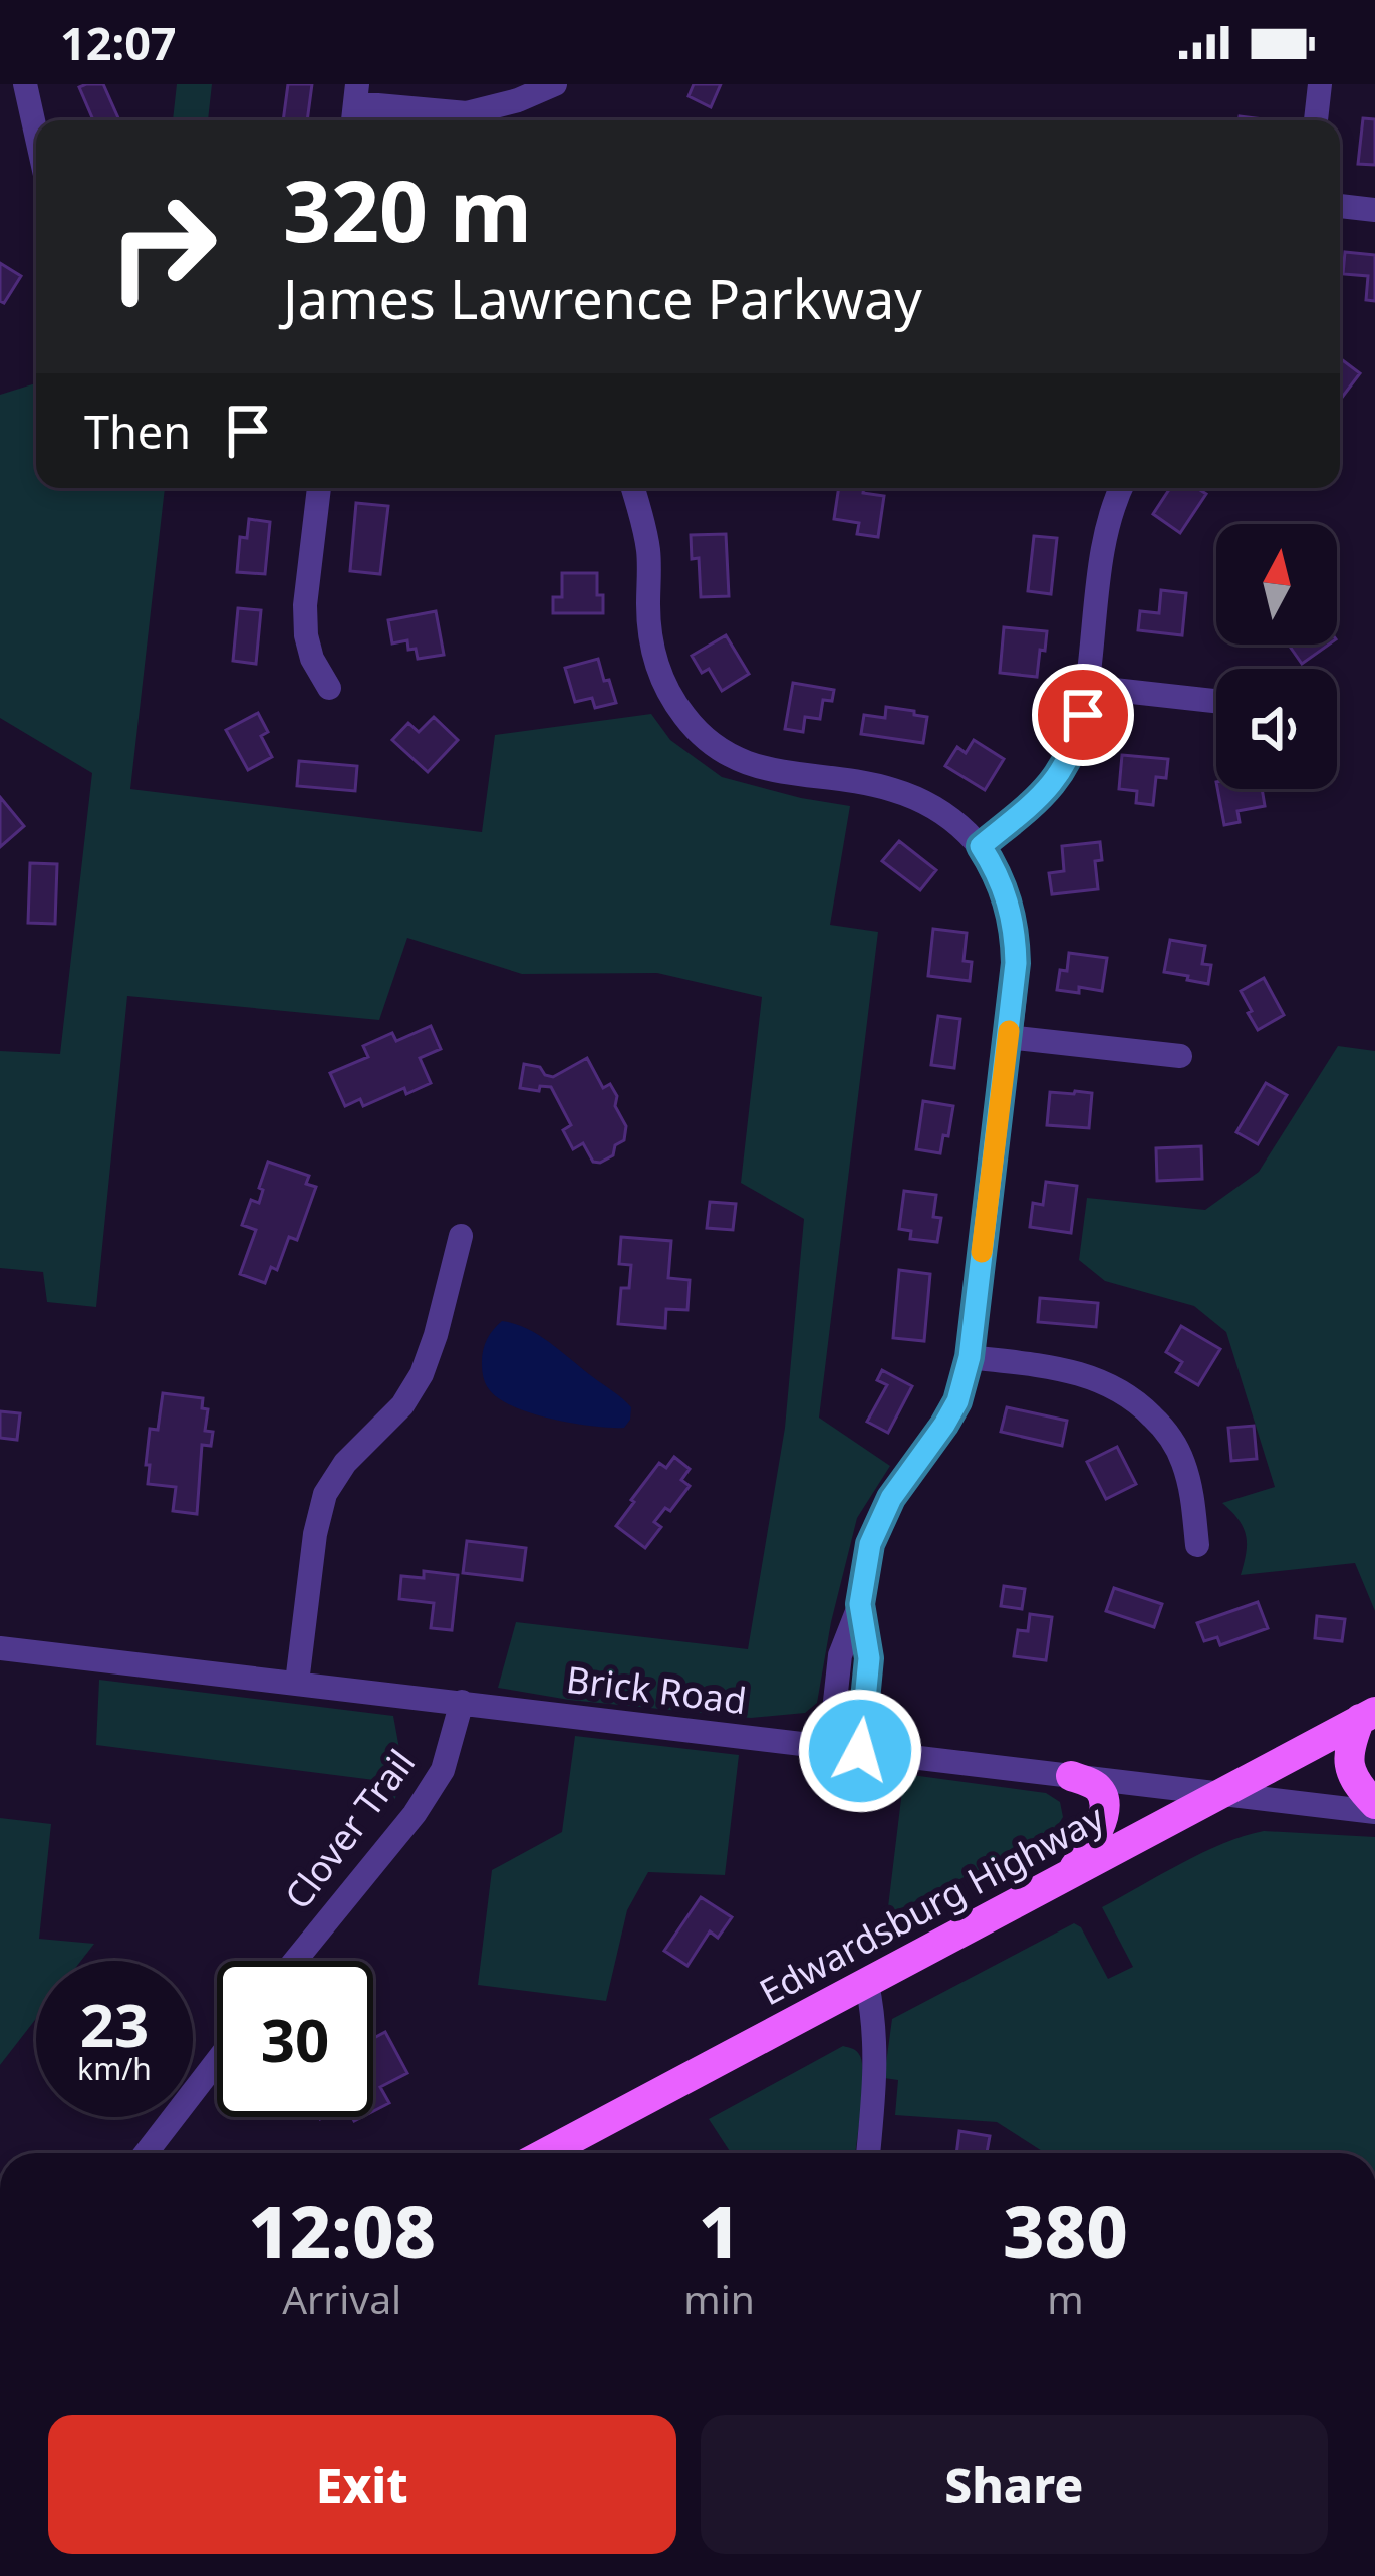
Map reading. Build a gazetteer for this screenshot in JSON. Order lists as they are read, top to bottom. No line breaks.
{"streets":{"main road":["Edwardsburg Highway"],"street":["Brick Road","Clover Trail"]},"crossings":[["Brick Road","Clover Trail"],["Brick Road","Edwardsburg Highway"]],"north":"top","page":{"status":"12:07","turn":["320 m","James Lawrence Parkway"],"then":"Then","speed":"23 km/h","limit":"30","eta":["12:08","Arrival","1","min","380","m"],"buttons":["Exit","Share"]}}
